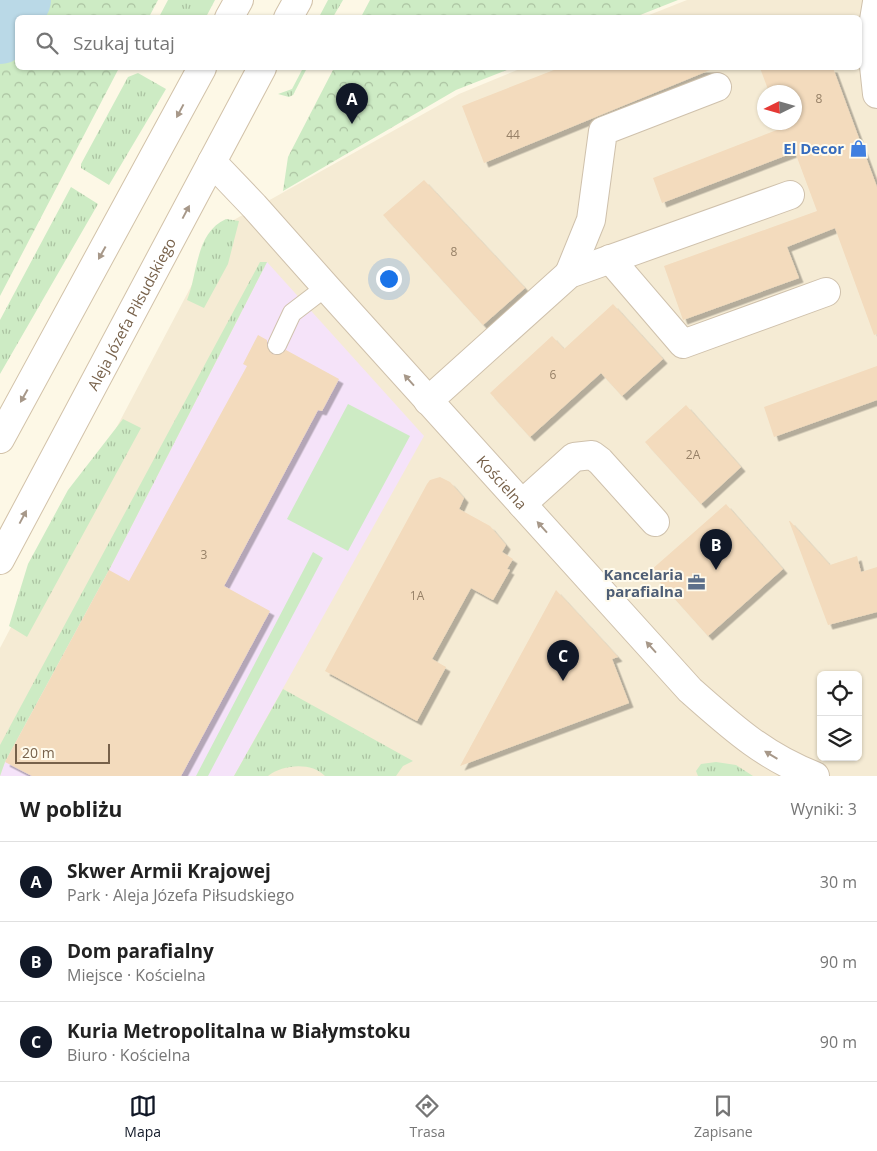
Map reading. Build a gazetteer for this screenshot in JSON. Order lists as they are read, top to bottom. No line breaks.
{"streets":{"street":["Aleja Józefa Piłsudskiego","Kościelna"]},"crossings":[["Aleja Józefa Piłsudskiego","Kościelna"]],"one_way":["Kościelna"],"places":{"shop":["El Decor"],"office":["Kancelaria parafialna"]},"house_numbers":["8","44","8","6","2A","3","1A"],"scale_bar":"20 m","north":"left","page":{"search":"Szukaj tutaj","pins":["A","B","C"],"scale":"20 m","heading":["W pobliżu","Wyniki: 3"],"list":[{"mark":"A","name":"Skwer Armii Krajowej","note":"Park · Aleja Józefa Piłsudskiego","value":"30 m"},{"mark":"B","name":"Dom parafialny","note":"Miejsce · Kościelna","value":"90 m"},{"mark":"C","name":"Kuria Metropolitalna w Białymstoku","note":"Biuro · Kościelna","value":"90 m"}],"nav":["Mapa","Trasa","Zapisane"]}}
